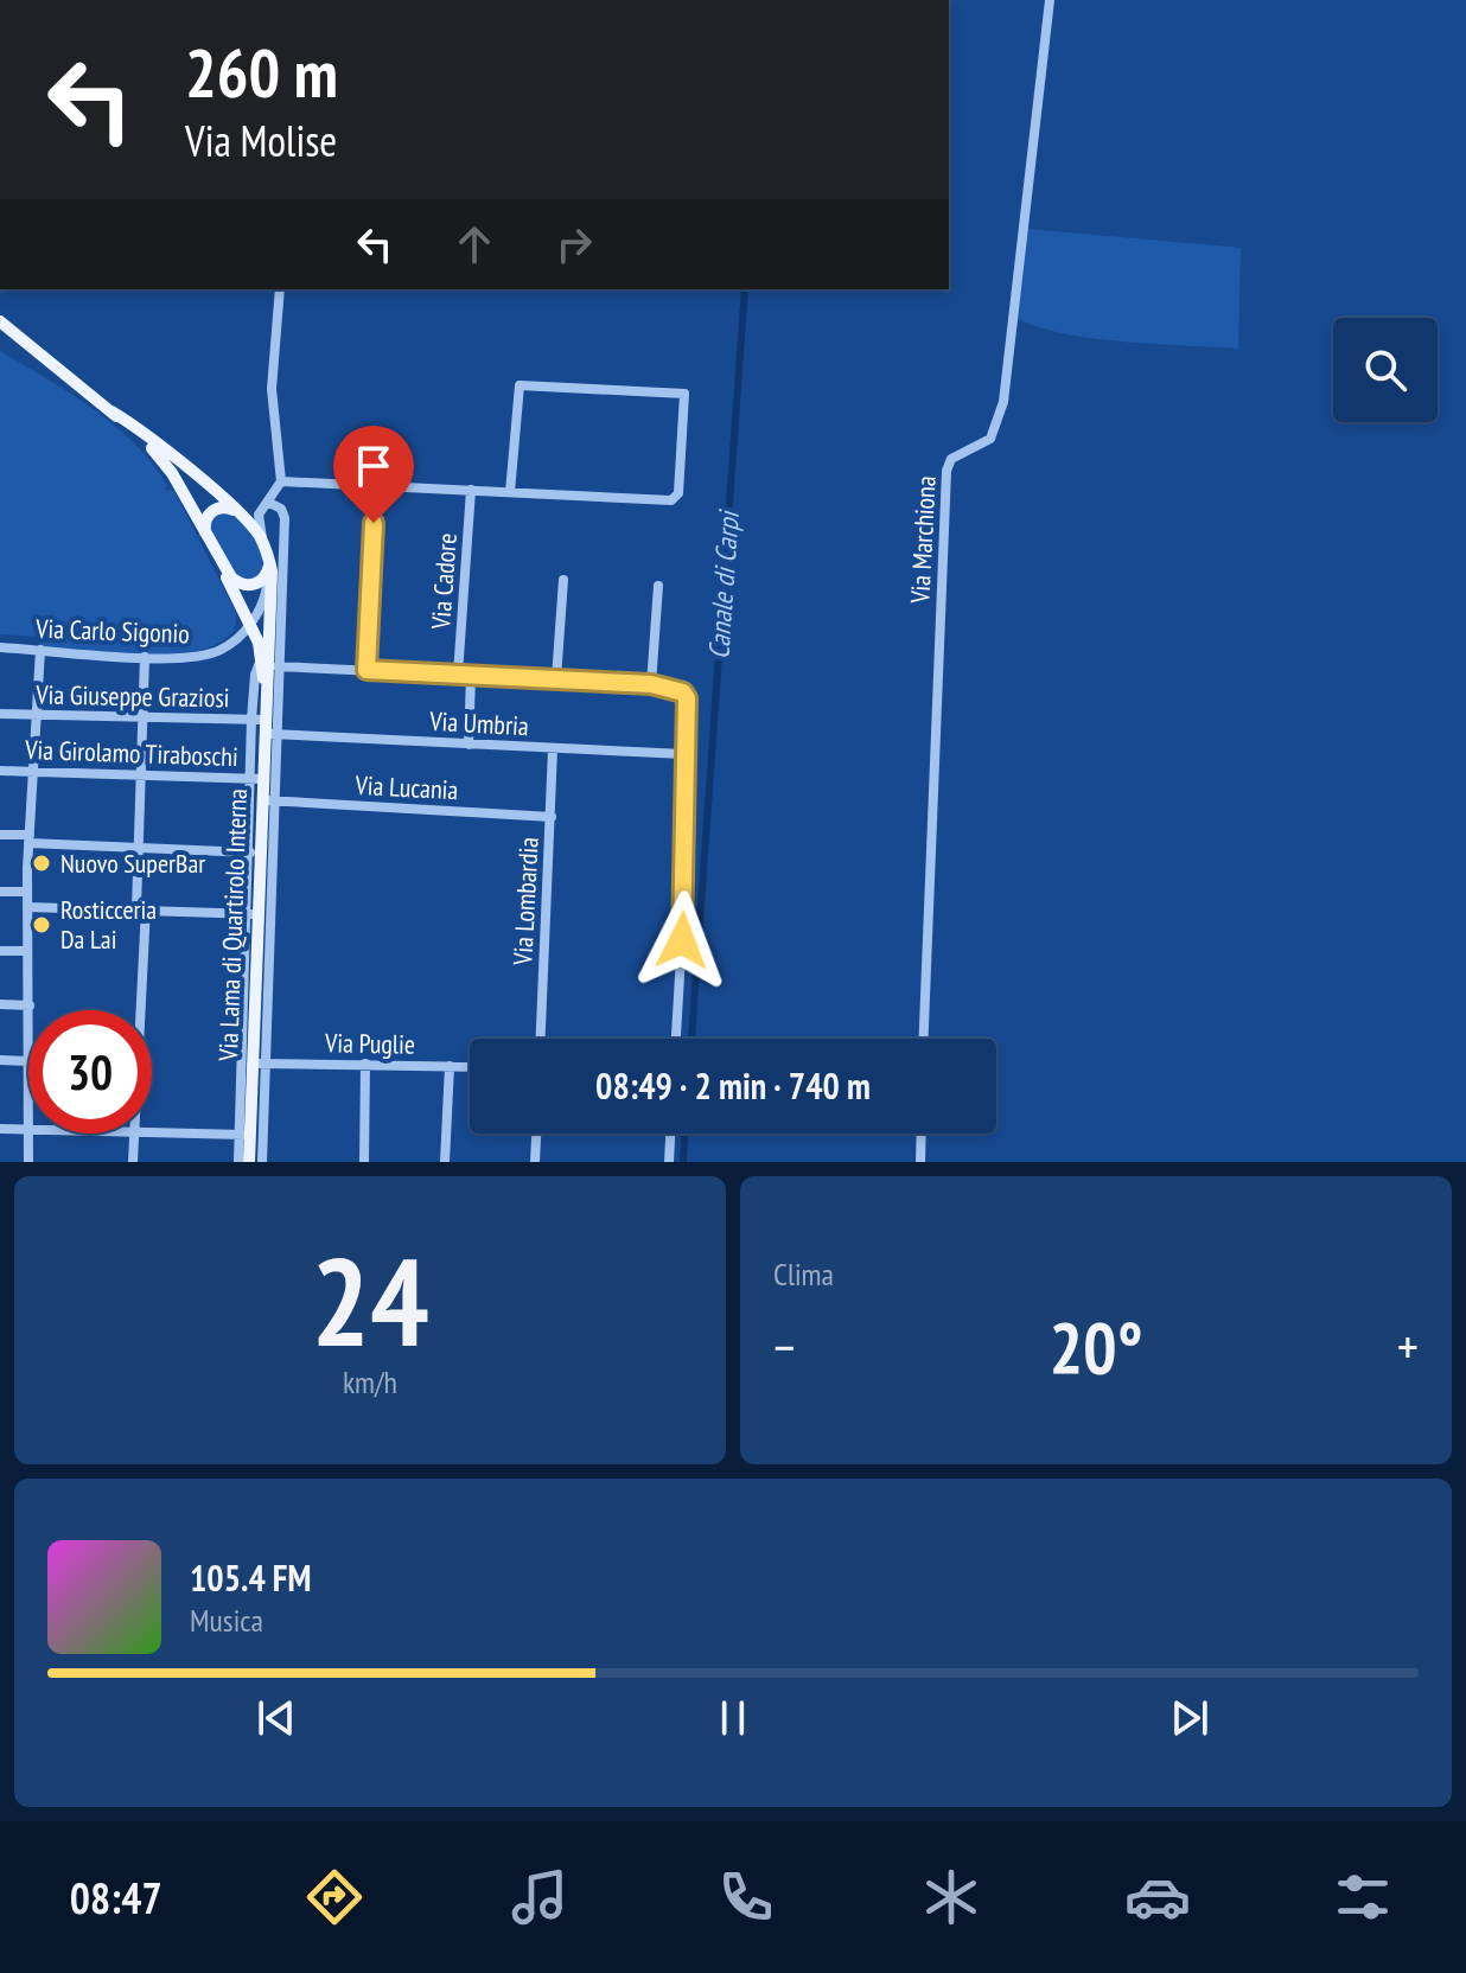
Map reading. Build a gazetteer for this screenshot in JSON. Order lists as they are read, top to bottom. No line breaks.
{"streets":{"main road":["Via Lama di Quartirolo Interna"],"street":["Via Marchiona","Via Cadore","Via Carlo Sigonio","Via Giuseppe Graziosi","Via Umbria","Via Girolamo Tiraboschi","Via Lucania","Via Lombardia","Via Puglie"]},"crossings":[["Via Carlo Sigonio","Via Lama di Quartirolo Interna"],["Via Giuseppe Graziosi","Via Lama di Quartirolo Interna"],["Via Umbria","Via Lombardia"],["Via Girolamo Tiraboschi","Via Lama di Quartirolo Interna"],["Via Lucania","Via Lombardia"],["Via Lucania","Via Lama di Quartirolo Interna"],["Via Lama di Quartirolo Interna","Via Puglie"]],"water":["Canale di Carpi"],"places":["Nuovo SuperBar","Rosticceria Da Lai"],"page":{"turn":["260 m","Via Molise"],"limit":"30","trip":"08:49 · 2 min · 740 m","tile":[["24","km/h"],"Clima"],"heat":["−","20°","+"],"song":["105.4 FM","Musica"],"tabs":"08:47"}}
